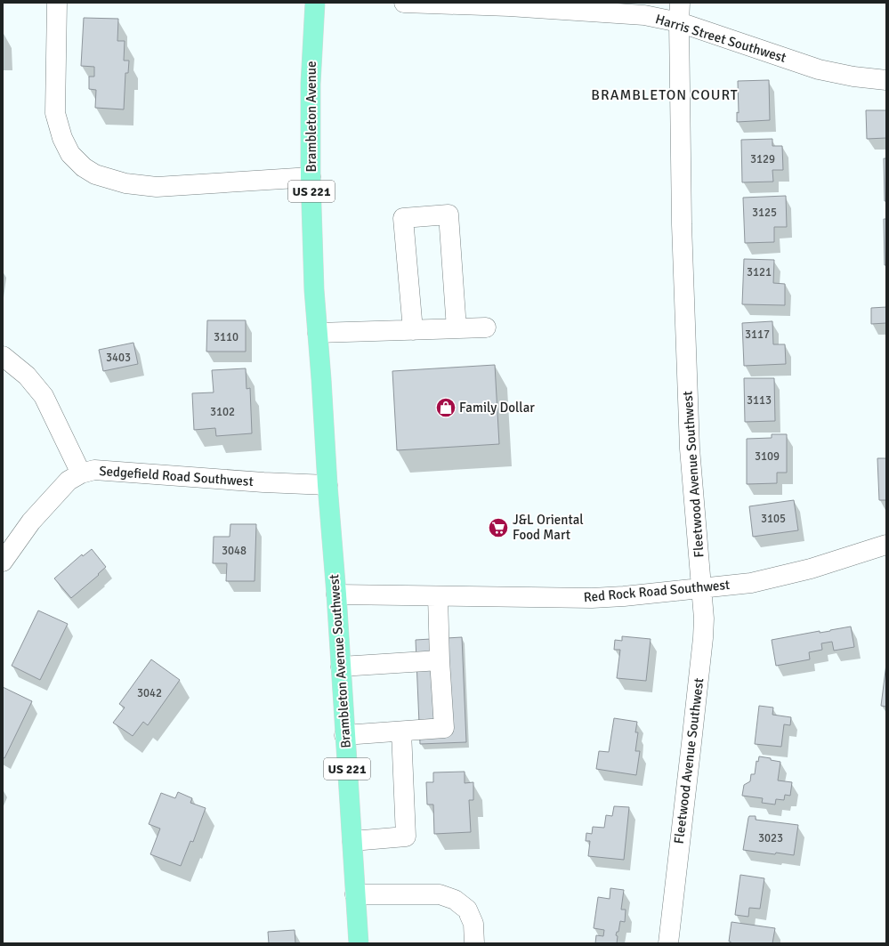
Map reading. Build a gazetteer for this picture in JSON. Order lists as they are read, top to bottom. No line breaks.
{"streets":{"main road":["Brambleton Avenue","US 221","Brambleton Avenue Southwest"],"street":["Harris Street Southwest","Fleetwood Avenue Southwest","Sedgefield Road Southwest","Red Rock Road Southwest"]},"crossings":[["Harris Street Southwest","Fleetwood Avenue Southwest"],["Brambleton Avenue","Brambleton Avenue Southwest"],["Fleetwood Avenue Southwest","Red Rock Road Southwest"],["Sedgefield Road Southwest","Brambleton Avenue Southwest"],["Red Rock Road Southwest","Brambleton Avenue Southwest"]],"districts":["BRAMBLETON COURT"],"places":{"shop":["Family Dollar"],"supermarket":["J&L Oriental Food Mart"]},"house_numbers":["3129","3125","3121","3117","3110","3403","3113","3102","3109","3105","3048","3042","3023"]}
